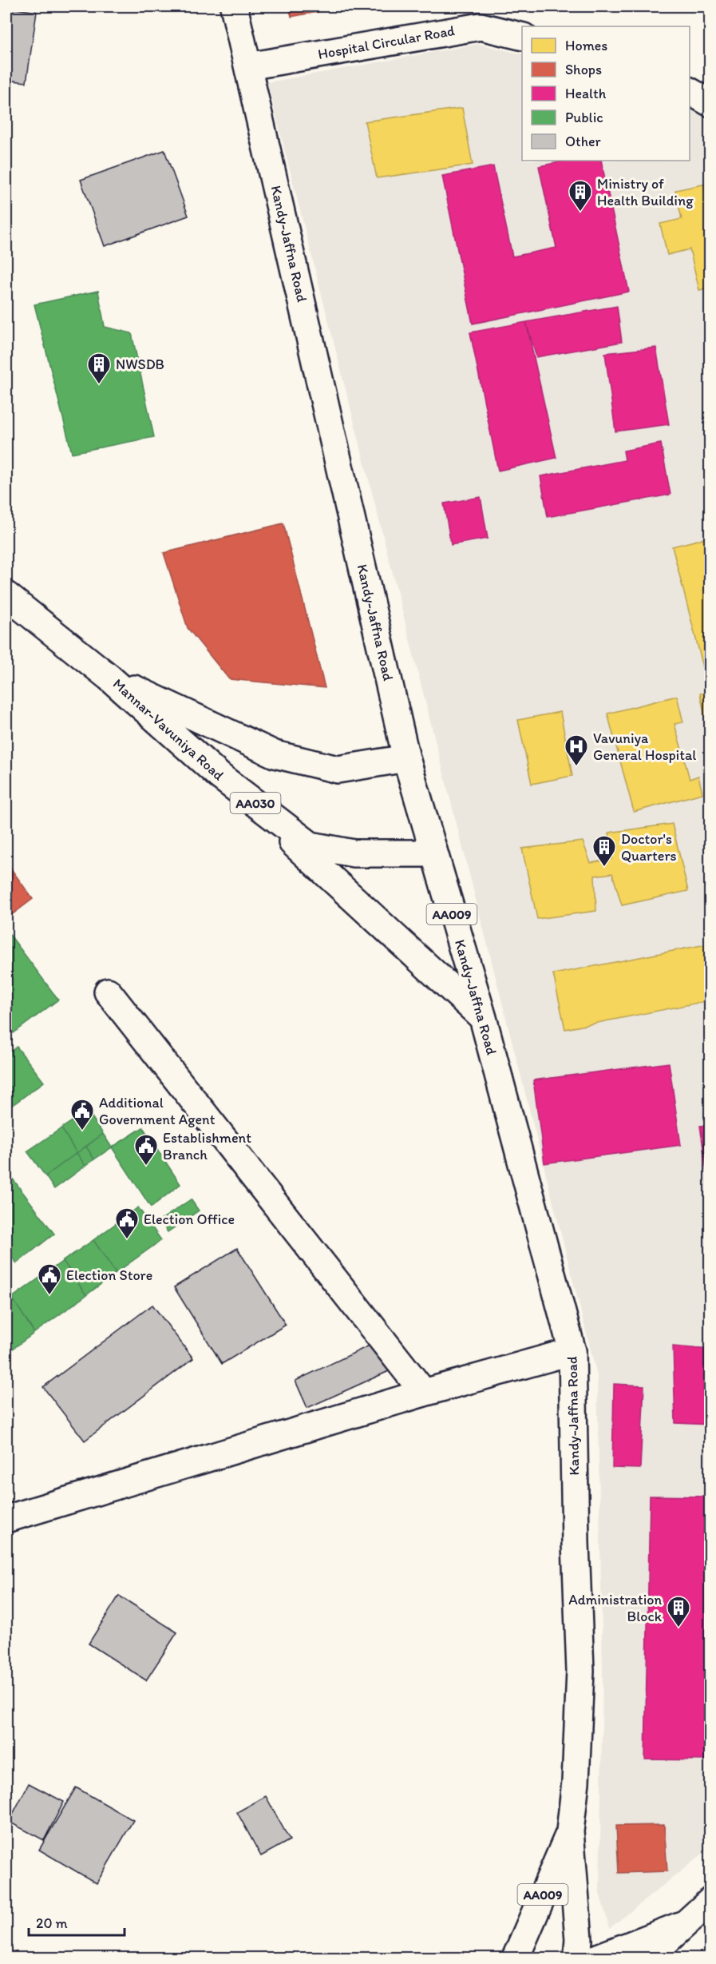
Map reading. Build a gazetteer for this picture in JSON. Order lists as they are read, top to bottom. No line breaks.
{"streets":{"main road":["Hospital Circular Road","Kandy-Jaffna Road","Mannar-Vavuniya Road","AA030","AA009"]},"crossings":[["Hospital Circular Road","Kandy-Jaffna Road"],["Kandy-Jaffna Road","Mannar-Vavuniya Road"],["Mannar-Vavuniya Road","AA030"]],"places":{"building":["Ministry of Health Building","NWSDB","Doctor's Quarters","Administration Block"],"hospital":["Vavuniya General Hospital"],"public building":["Additional Government Agent","Establishment Branch","Election Office","Election Store"]},"legend":["Homes","Shops","Health","Public","Other"],"scale_bar":"20 m"}
